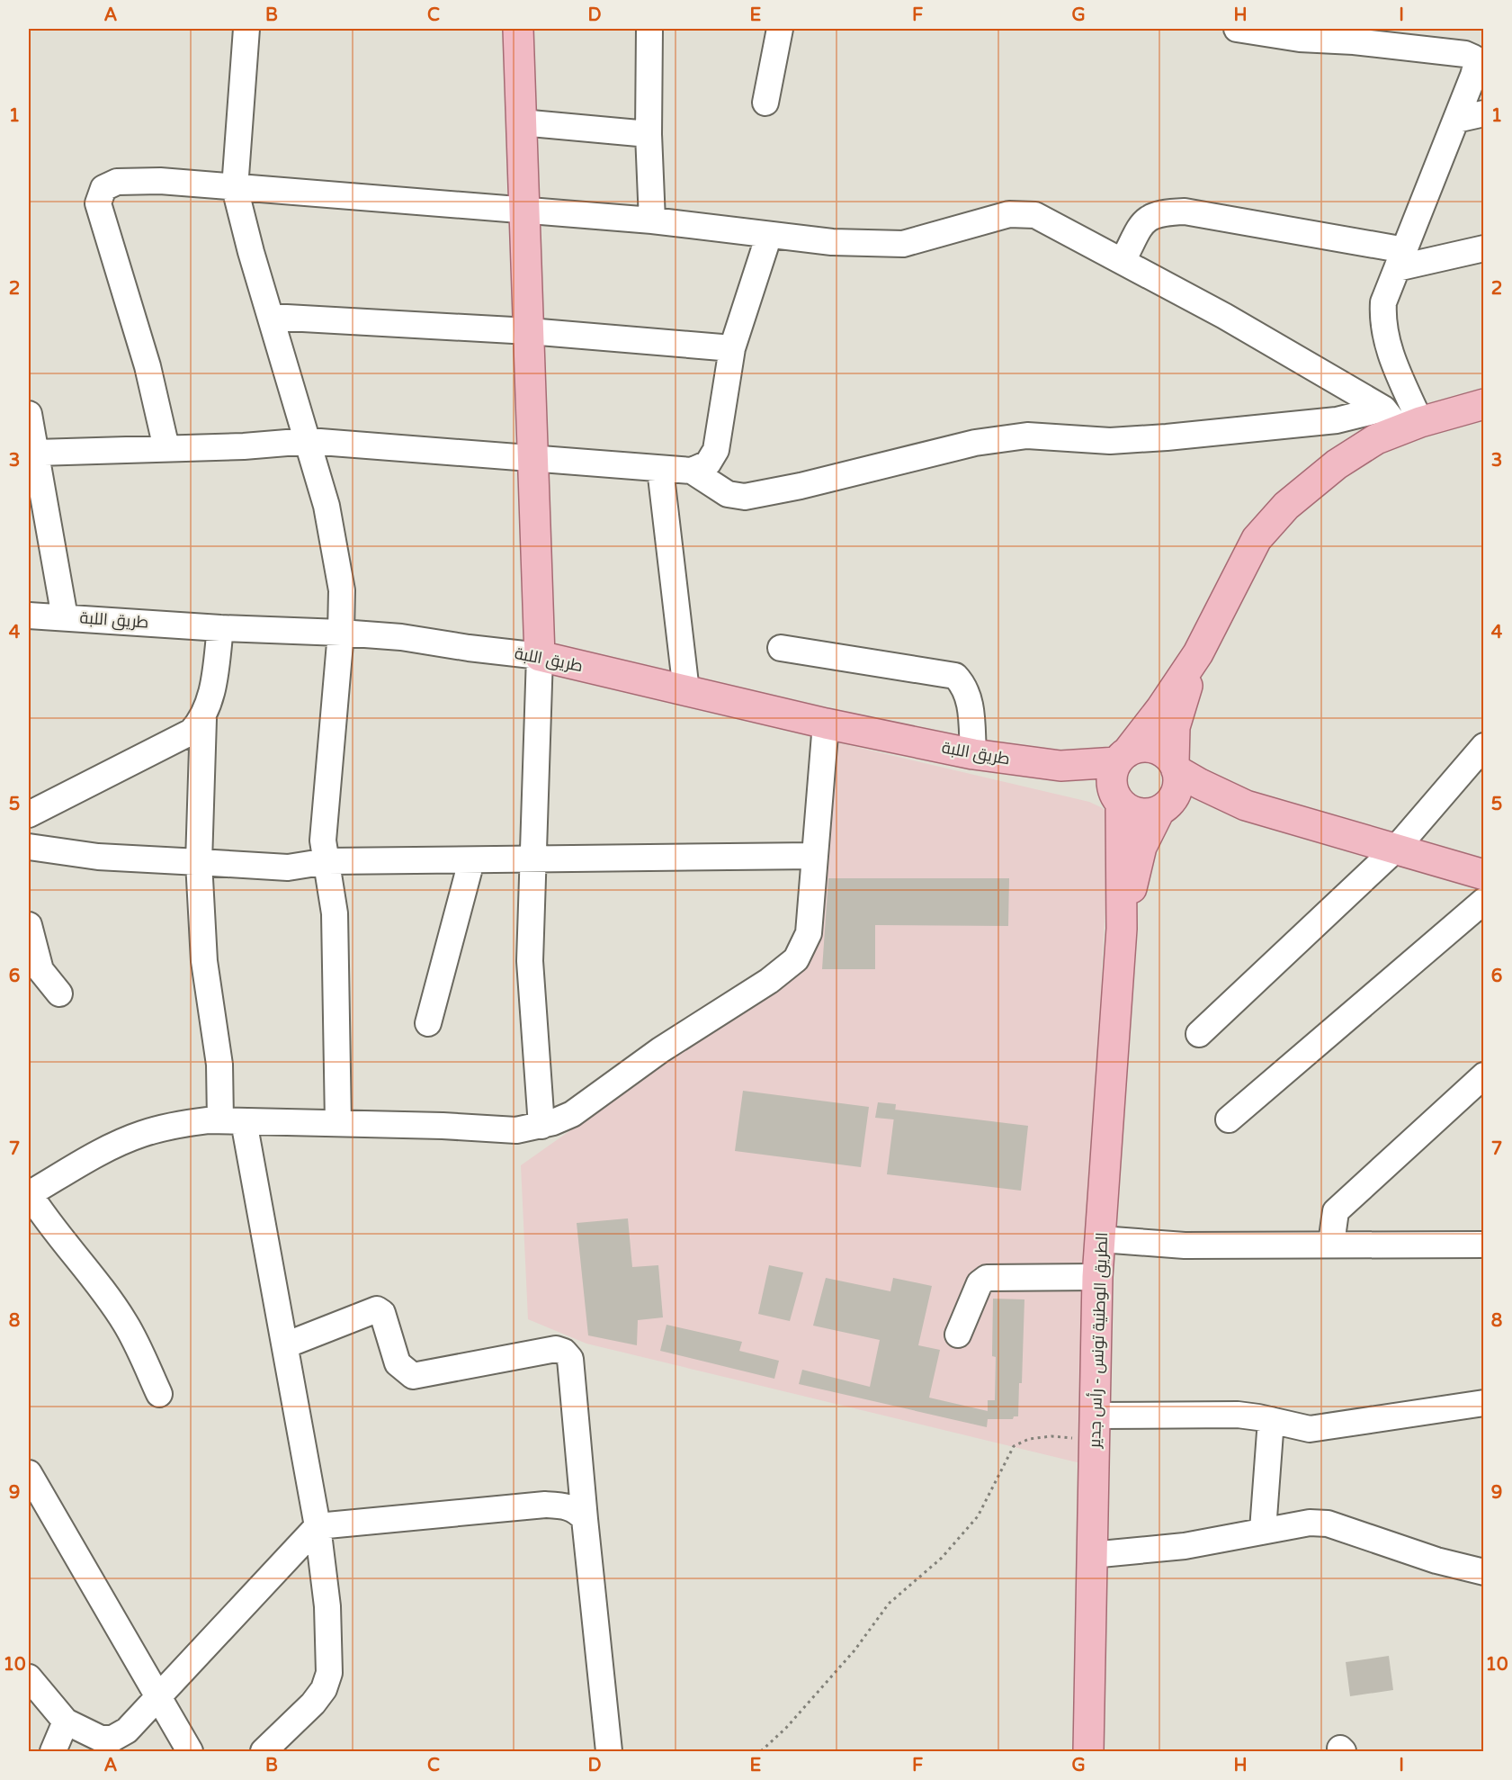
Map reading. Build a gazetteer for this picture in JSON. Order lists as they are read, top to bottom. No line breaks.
{"streets":{"main road":["طريق اللبة","الطريق الوطنية تونس - رأس جدير"]},"crossings":[["طريق اللبة","الطريق الوطنية تونس - رأس جدير"]],"grid":{"columns":["A","B","C","D","E","F","G","H","I"],"rows":["1","2","3","4","5","6","7","8","9","10"]}}
